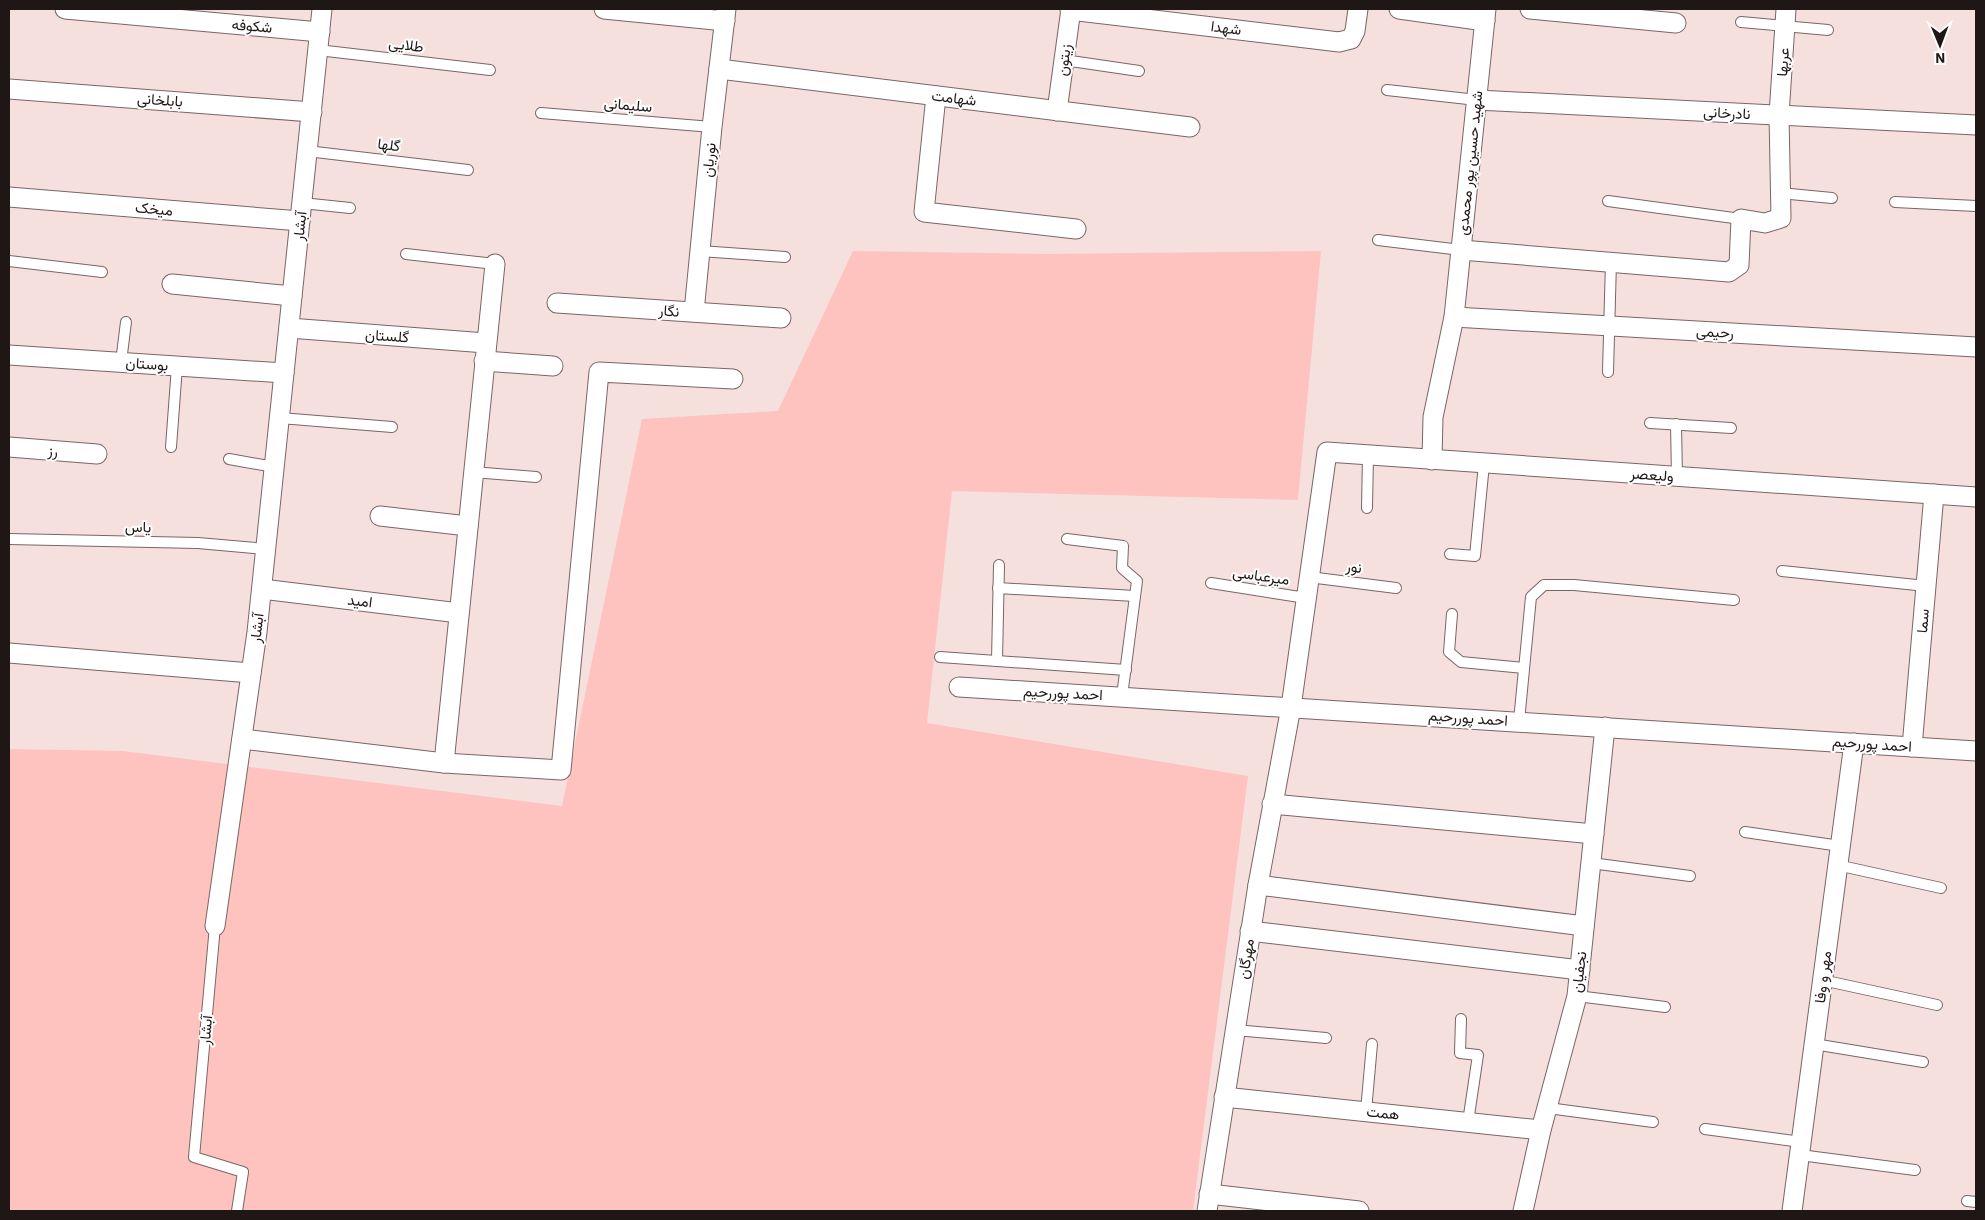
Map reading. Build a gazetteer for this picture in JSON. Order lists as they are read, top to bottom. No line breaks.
{"streets":{"street":["شکوفه","شهدا","زیتون","عربها","شهامت","بابلخانی","نادرخانی","نوریان","شهید حسین پور محمدی","میخک","آبشار","نگار","رحیمی","گلستان","بوستان","رز","ولیعصر","امید","سما","احمد پوررحیم","مهرگان","نجفیان","مهر و وفا","همت"],"lane":["طلایی","سلیمانی","گلها","یاس","نور","میرعباسی"]},"crossings":[["شکوفه","طلایی"],["شکوفه","آبشار"],["شهدا","زیتون"],["طلایی","آبشار"],["زیتون","شهامت"],["عربها","نادرخانی"],["شهامت","نوریان"],["بابلخانی","آبشار"],["سلیمانی","نوریان"],["نادرخانی","شهید حسین پور محمدی"],["گلها","آبشار"],["نوریان","نگار"],["شهید حسین پور محمدی","رحیمی"],["شهید حسین پور محمدی","ولیعصر"],["میخک","آبشار"],["آبشار","گلستان"],["آبشار","بوستان"],["آبشار","یاس"],["آبشار","امید"],["ولیعصر","سما"],["ولیعصر","مهرگان"],["نور","مهرگان"],["میرعباسی","مهرگان"],["سما","احمد پوررحیم"],["احمد پوررحیم","مهرگان"],["احمد پوررحیم","نجفیان"],["احمد پوررحیم","مهر و وفا"],["مهرگان","همت"],["نجفیان","همت"]],"north":"bottom"}
